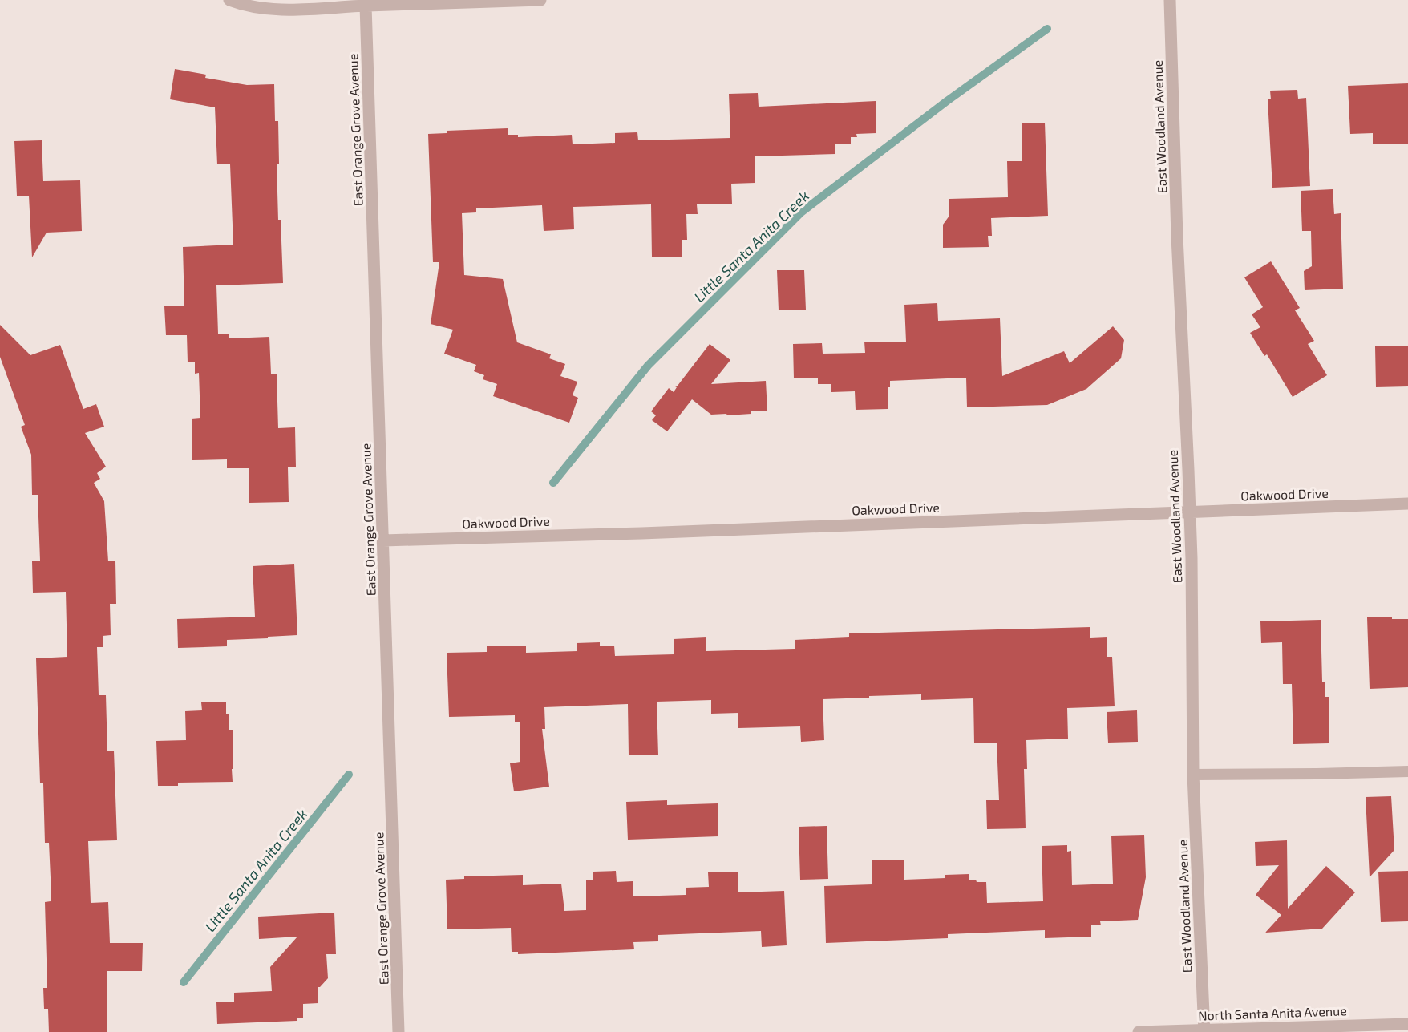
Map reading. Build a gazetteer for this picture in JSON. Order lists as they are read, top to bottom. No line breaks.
{"streets":{"street":["East Woodland Avenue","East Orange Grove Avenue","Oakwood Drive","North Santa Anita Avenue"]},"crossings":[["East Woodland Avenue","Oakwood Drive"],["East Woodland Avenue","North Santa Anita Avenue"],["East Orange Grove Avenue","Oakwood Drive"]],"water":["Little Santa Anita Creek"]}
